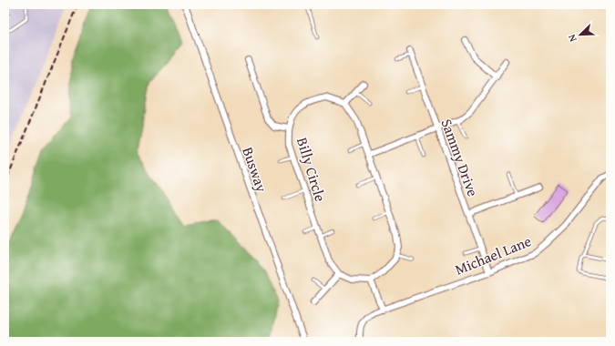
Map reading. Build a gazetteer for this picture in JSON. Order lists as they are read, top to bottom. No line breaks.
{"streets":{"street":["Sammy Drive","Busway","Billy Circle","Michael Lane"]},"crossings":[["Sammy Drive","Michael Lane"]],"north":"bottom left"}
